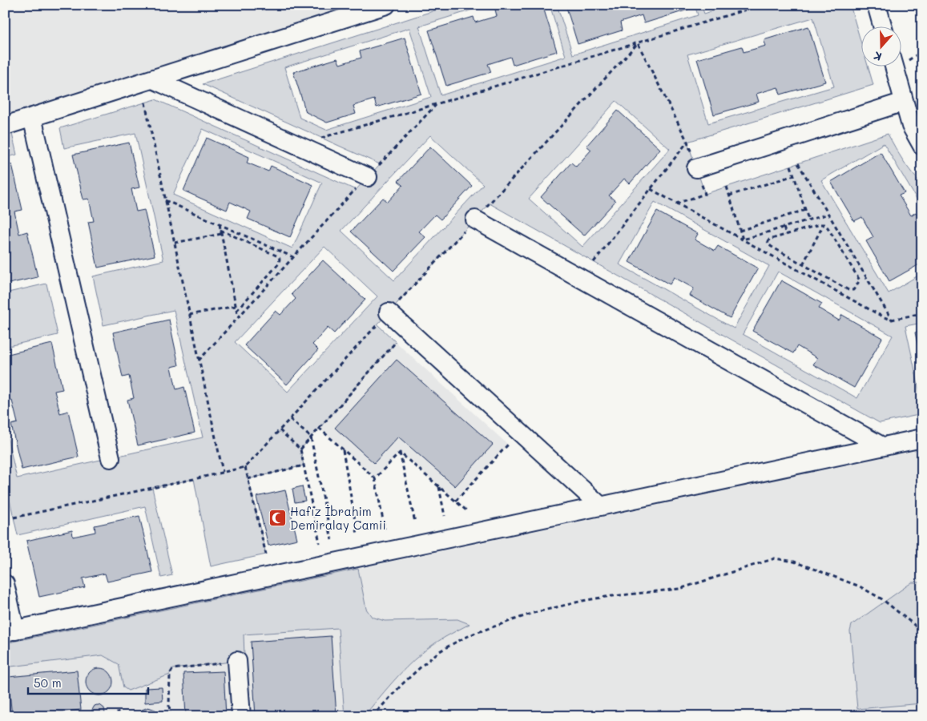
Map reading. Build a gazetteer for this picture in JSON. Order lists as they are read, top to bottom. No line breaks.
{"places":{"mosque":["Hafız İbrahim Demiralay Camii"]},"scale_bar":"50 m","north":"bottom"}
